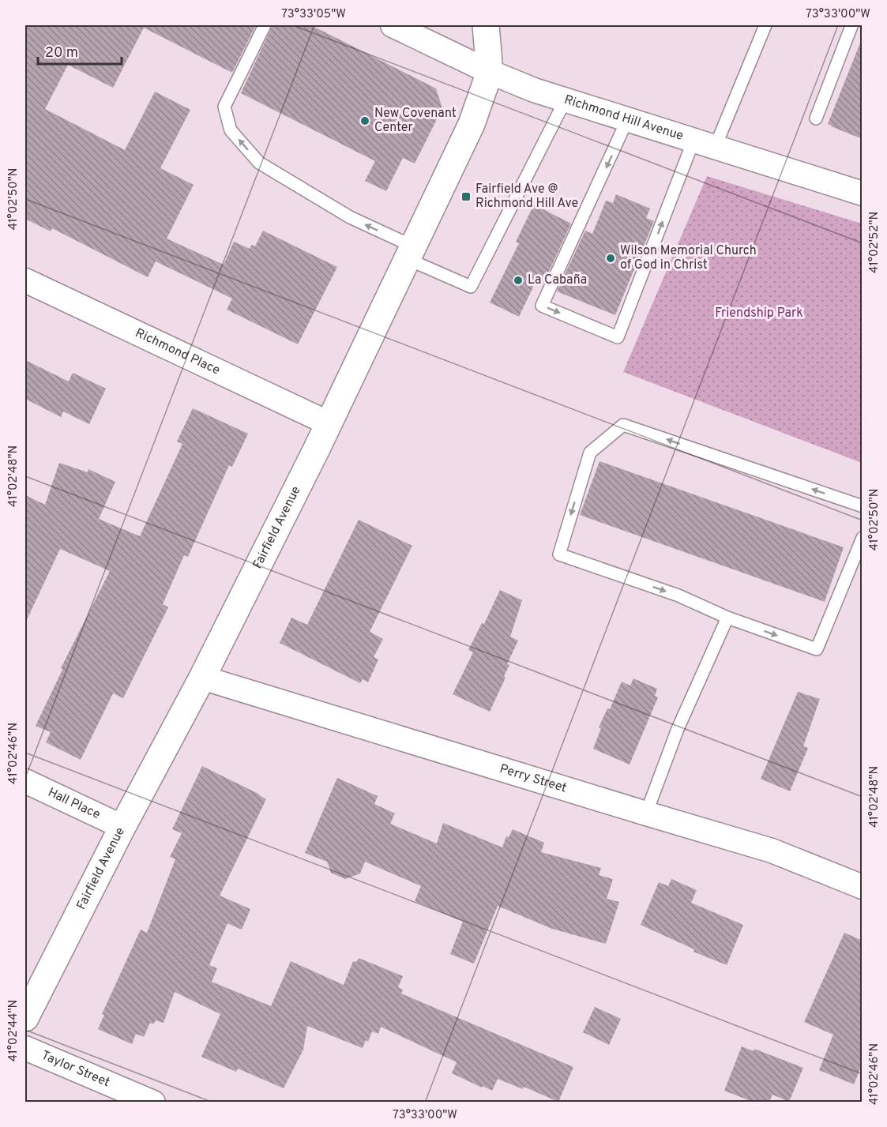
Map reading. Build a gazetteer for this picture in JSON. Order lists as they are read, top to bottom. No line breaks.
{"streets":{"main road":["Fairfield Avenue"],"street":["Richmond Hill Avenue","Richmond Place","Perry Street","Hall Place","Taylor Street"]},"crossings":[["Richmond Hill Avenue","Fairfield Avenue"],["Richmond Place","Fairfield Avenue"],["Fairfield Avenue","Perry Street"],["Fairfield Avenue","Hall Place"]],"parks":["Friendship Park"],"places":{"other":["New Covenant Center","Wilson Memorial Church of God in Christ","La Cabaña"],"transit":["Fairfield Ave @ Richmond Hill Ave"]},"scale_bar":"20 m","coordinates":["73°33'05\"W","73°33'00\"W","41°02'50\"N","41°02'52\"N","41°02'48\"N","41°02'46\"N","41°02'44\"N"]}
